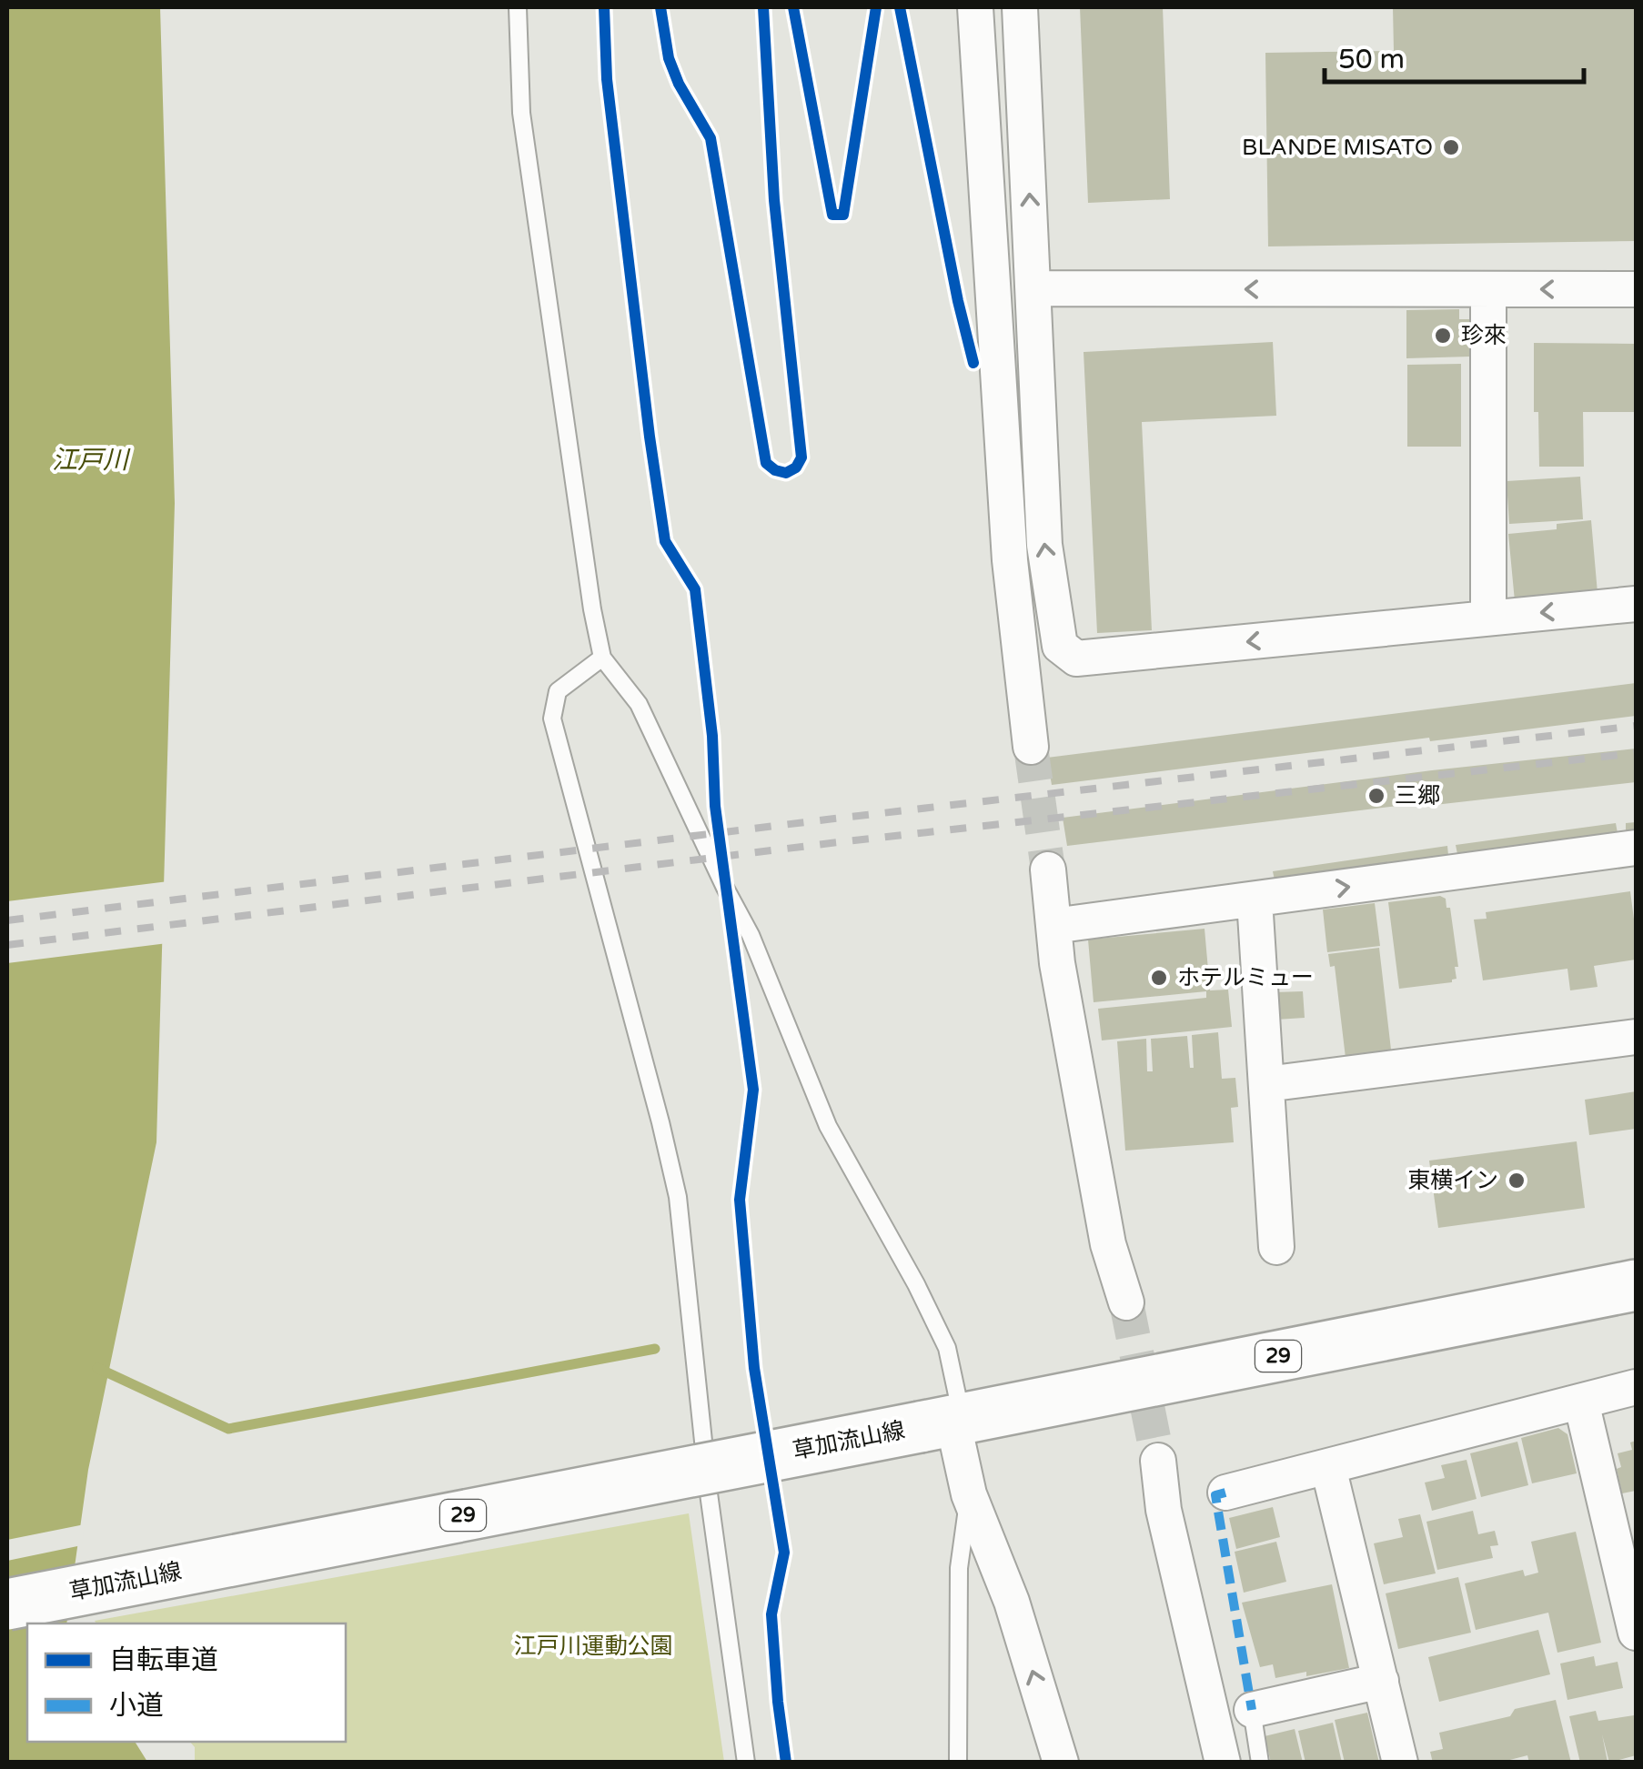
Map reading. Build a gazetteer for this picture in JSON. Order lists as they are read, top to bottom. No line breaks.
{"streets":{"main road":["29","草加流山線"]},"water":["江戸川"],"parks":["江戸川運動公園"],"places":["BLANDE MISATO","珍來","三郷","ホテルミュー","東横イン"],"legend":["自転車道","小道"],"scale_bar":"50 m"}
